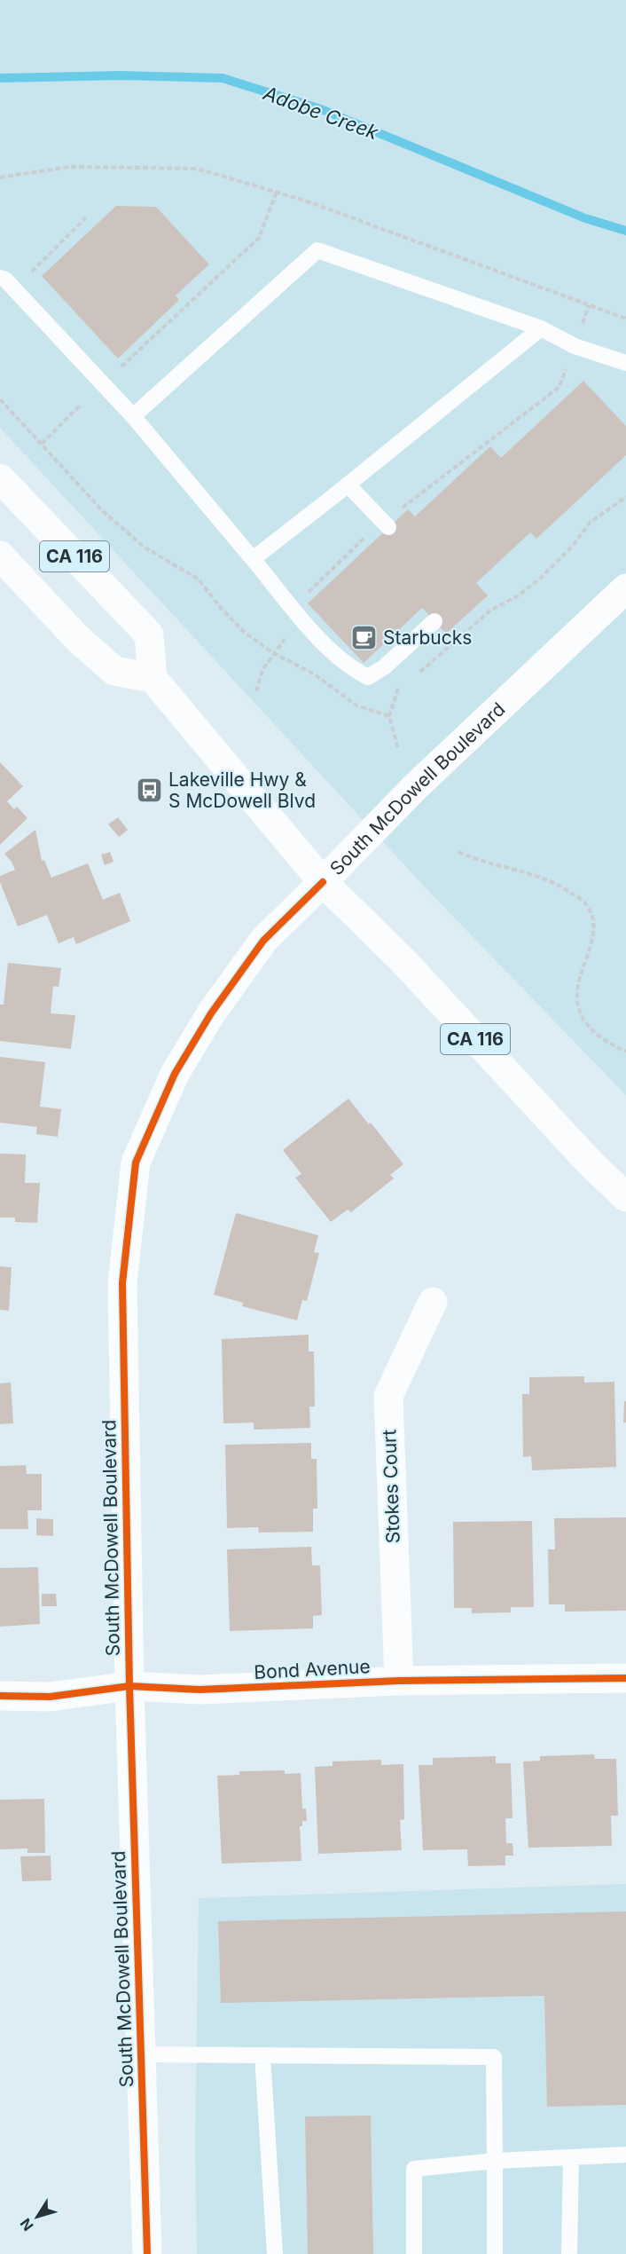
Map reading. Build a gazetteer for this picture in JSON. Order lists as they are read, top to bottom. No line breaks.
{"streets":{"main road":["CA 116","South McDowell Boulevard","Stokes Court","Bond Avenue"]},"crossings":[["CA 116","South McDowell Boulevard"],["South McDowell Boulevard","Bond Avenue"],["Stokes Court","Bond Avenue"]],"water":["Adobe Creek"],"places":{"cafe":["Starbucks"],"bus stop":["Lakeville Hwy & S McDowell Blvd"]},"north":"bottom left"}
